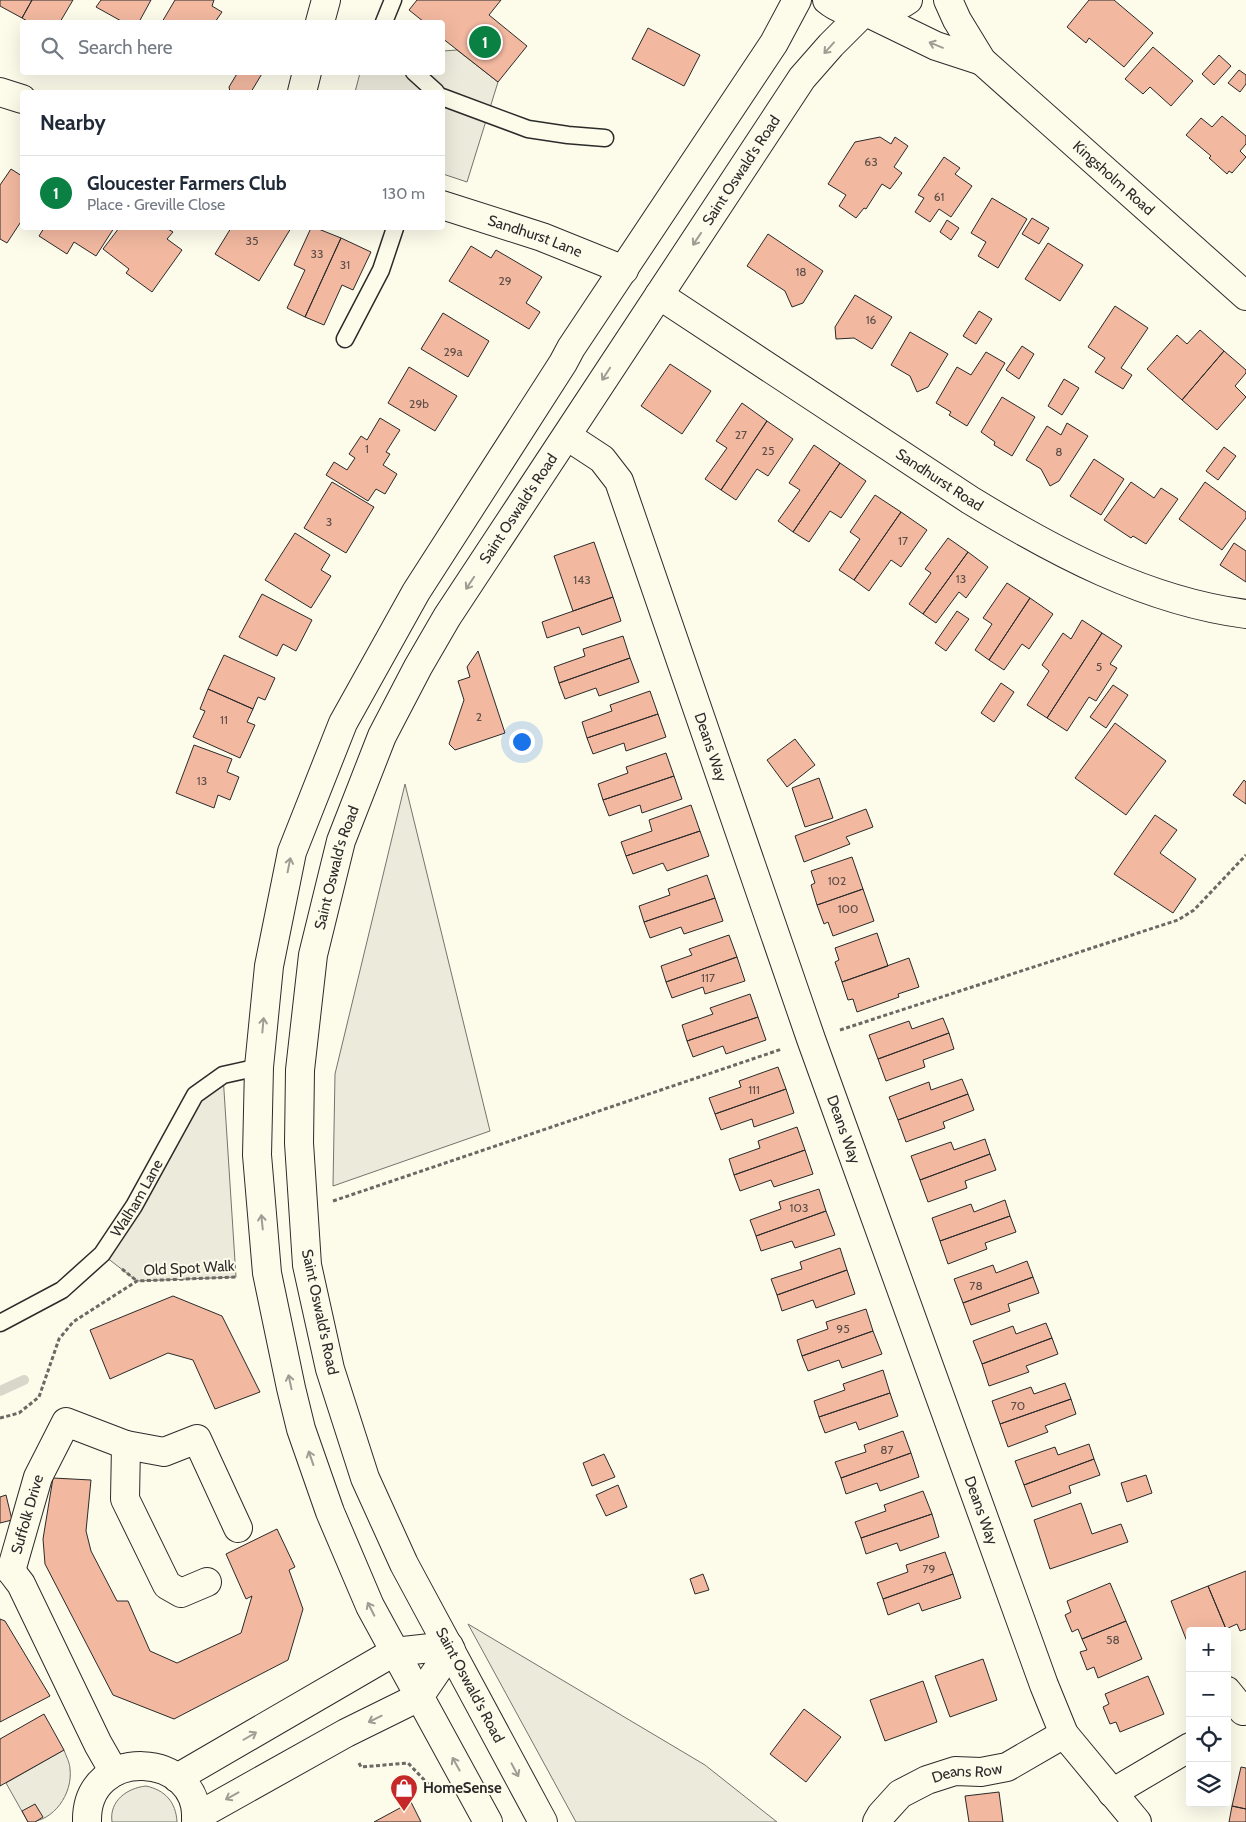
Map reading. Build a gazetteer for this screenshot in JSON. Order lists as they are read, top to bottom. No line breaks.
{"streets":{"main road":["Saint Oswald's Road","Kingsholm Road","Sandhurst Lane","Sandhurst Road","Deans Way","Suffolk Drive","Deans Row"],"lane":["Walham Lane"],"path":["Old Spot Walk"]},"crossings":[["Saint Oswald's Road","Kingsholm Road"],["Saint Oswald's Road","Sandhurst Road"],["Saint Oswald's Road","Deans Way"],["Deans Way","Deans Row"]],"places":{"shop":["HomeSense"]},"house_numbers":["63","61","35","33","31","18","29","16","29a","29b","27","1","25","8","3","17","13","143","5","2","11","13","102","100","117","111","103","78","95","70","87","79","58"],"page":{"search":"Search here","pins":"1","heading":"Nearby","list":[{"mark":"1","name":"Gloucester Farmers Club","note":"Place · Greville Close","value":"130 m"}],"map_buttons":["+","−"]}}
